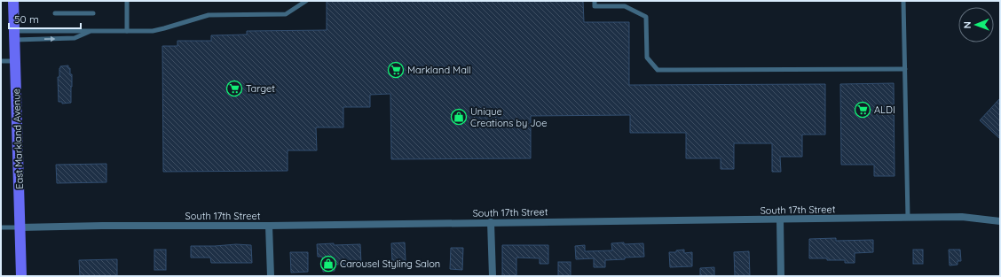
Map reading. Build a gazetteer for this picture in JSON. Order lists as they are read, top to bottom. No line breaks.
{"streets":{"main road":["East Markland Avenue"],"street":["South 17th Street"]},"crossings":[["East Markland Avenue","South 17th Street"]],"places":{"supermarket":["Markland Mall","Target","ALDI"],"shop":["Unique Creations by Joe","Carousel Styling Salon"]},"scale_bar":"50 m","north":"left"}
